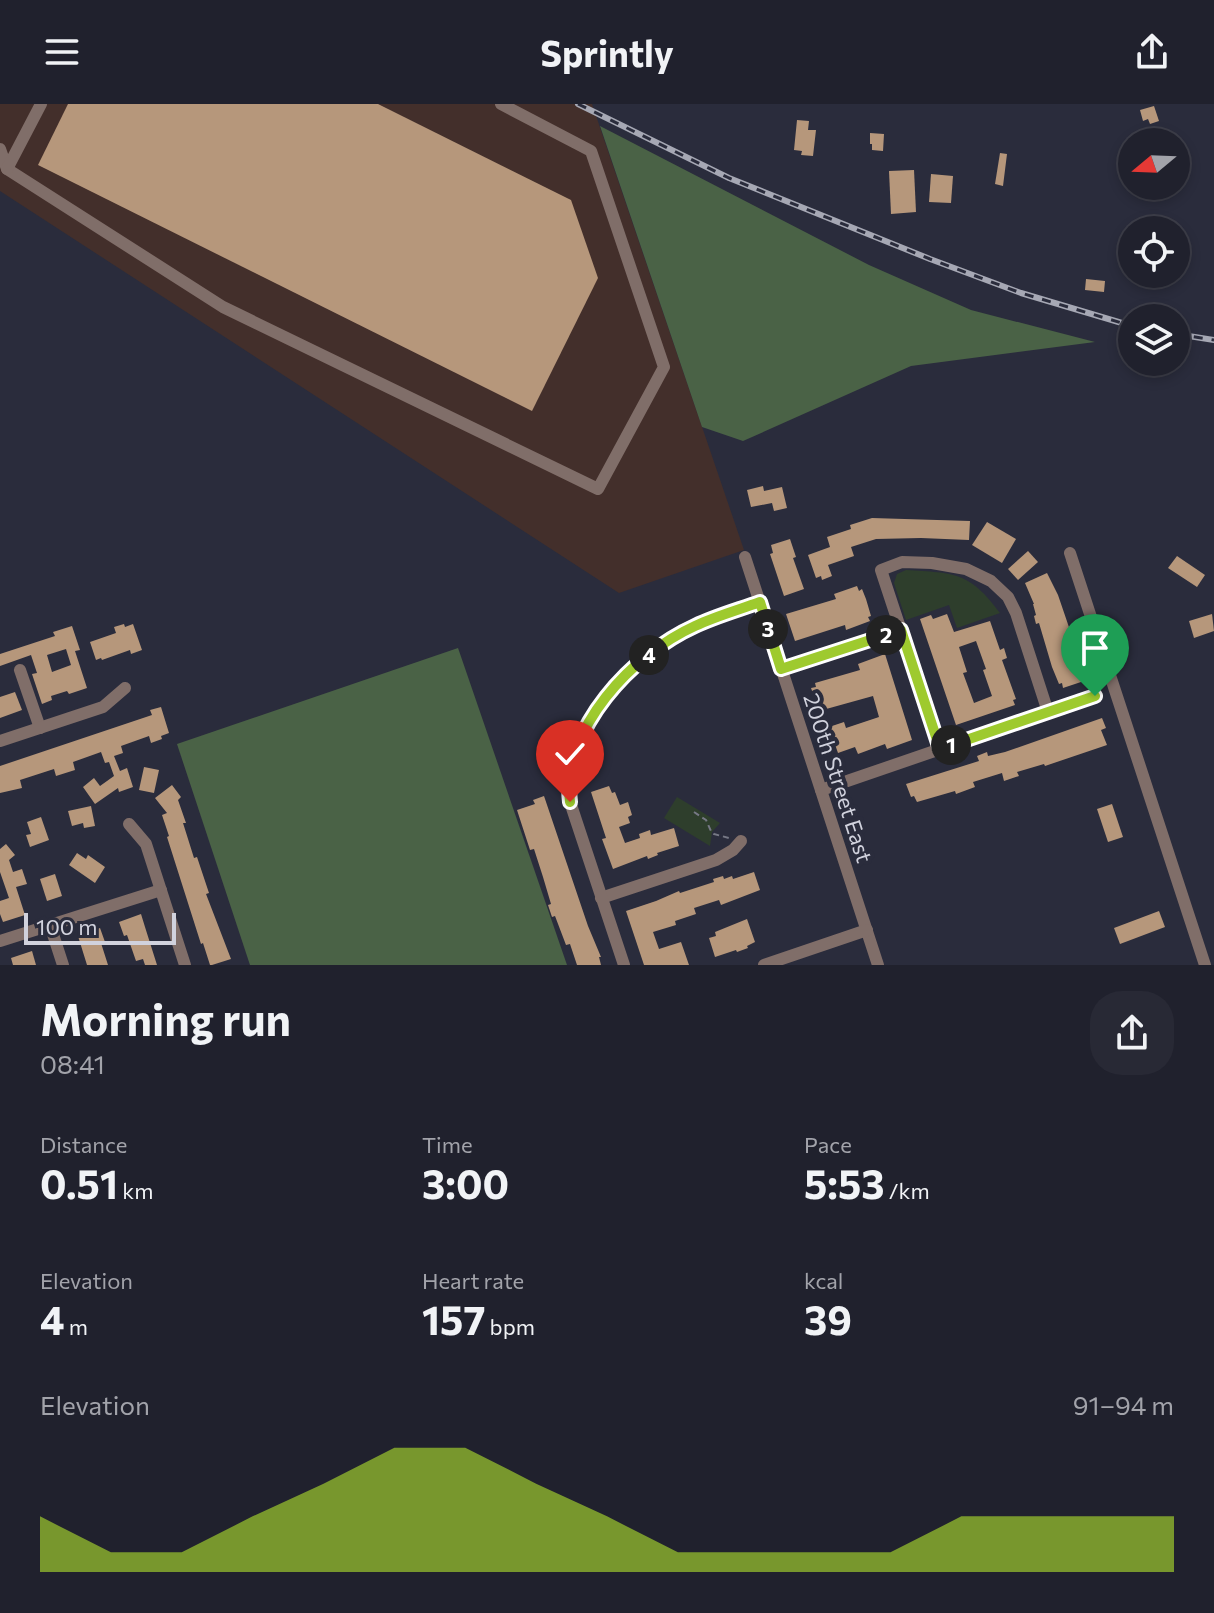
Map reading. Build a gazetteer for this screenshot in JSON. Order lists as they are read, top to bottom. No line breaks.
{"streets":{"street":["200th Street East"]},"scale_bar":"100 m","north":"left","page":{"header":"Sprintly","pins":["3","2","4","1"],"scale":"100 m","heading":["Morning run","08:41"],"stats":[["Distance","0.51 km"],["Time","3:00"],["Pace","5:53 /km"],["Elevation","4 m"],["Heart rate","157 bpm"],["kcal","39"]],"chart":["Elevation","91–94 m"]}}
